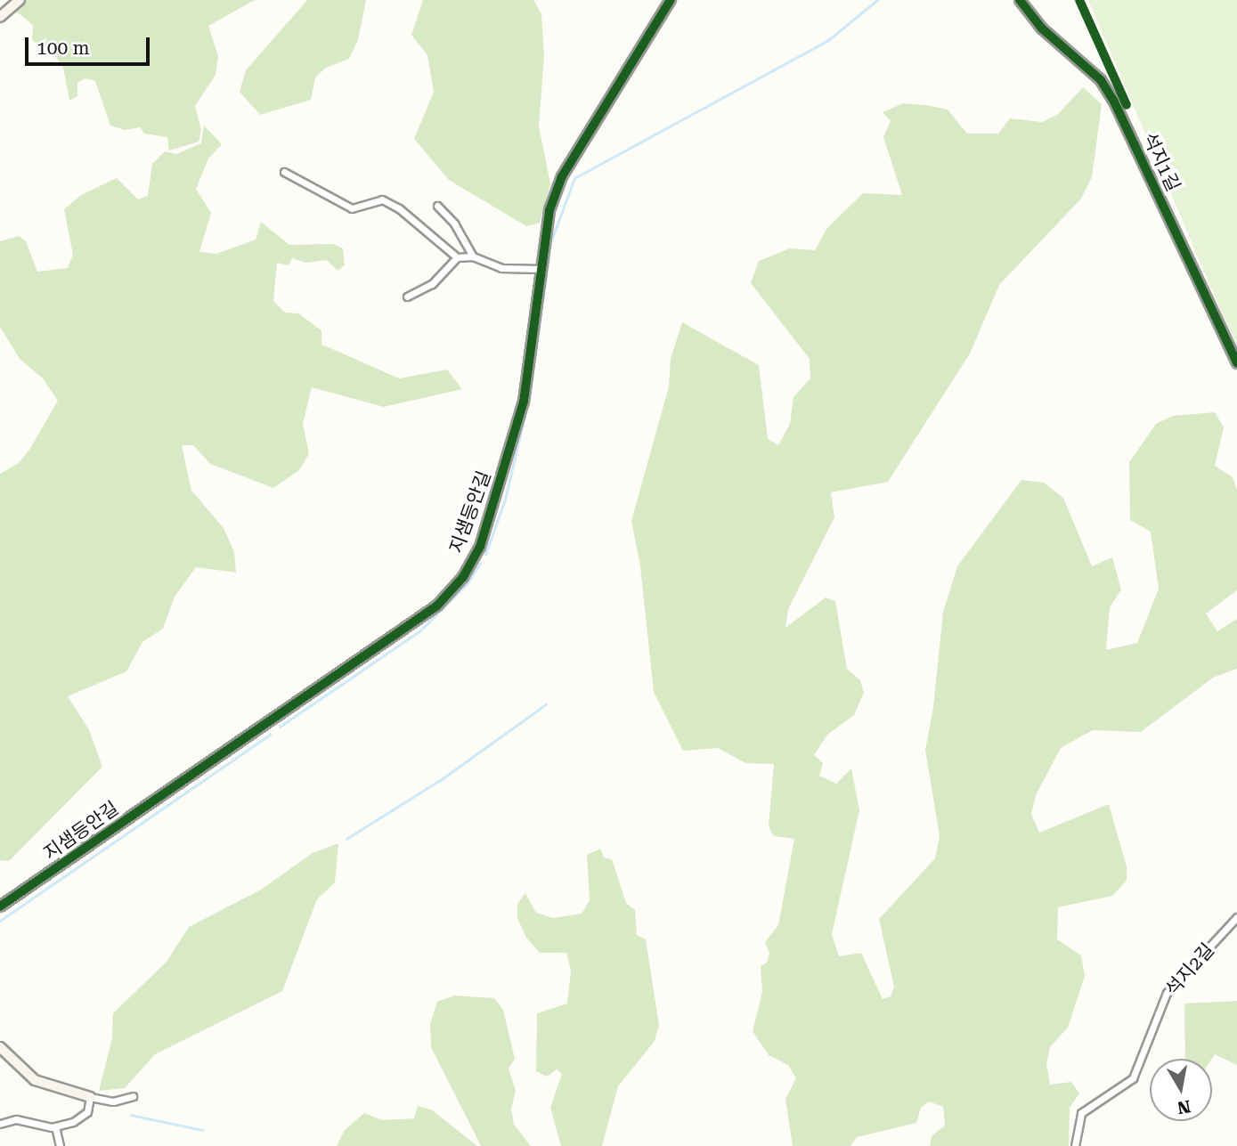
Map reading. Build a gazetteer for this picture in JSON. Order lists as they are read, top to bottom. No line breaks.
{"streets":{"street":["석지1길","지샘등안길","석지2길"]},"scale_bar":"100 m","north":"bottom"}
